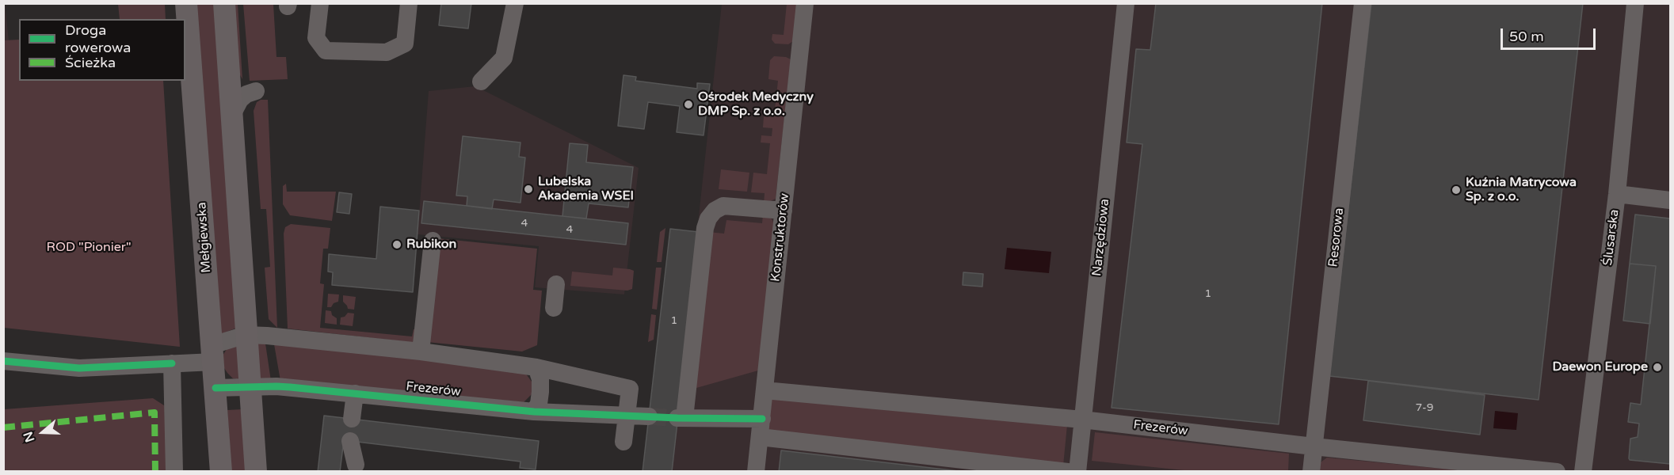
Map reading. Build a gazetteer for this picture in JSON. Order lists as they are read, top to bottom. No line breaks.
{"streets":{"main road":["Mełgiewska"],"street":["Konstruktorów","Narzędziowa","Resorowa","Ślusarska","Frezerów"]},"crossings":[["Mełgiewska","Frezerów"],["Konstruktorów","Frezerów"],["Narzędziowa","Frezerów"],["Resorowa","Frezerów"]],"parks":["ROD \"Pionier\""],"places":["Ośrodek Medyczny DMP Sp. z o.o.","Lubelska Akademia WSEI","Kuźnia Matrycowa Sp. z o.o.","Rubikon","Daewon Europe"],"house_numbers":["4","4","1","1","7-9"],"legend":["Droga rowerowa","Ścieżka"],"scale_bar":"50 m","north":"left"}
